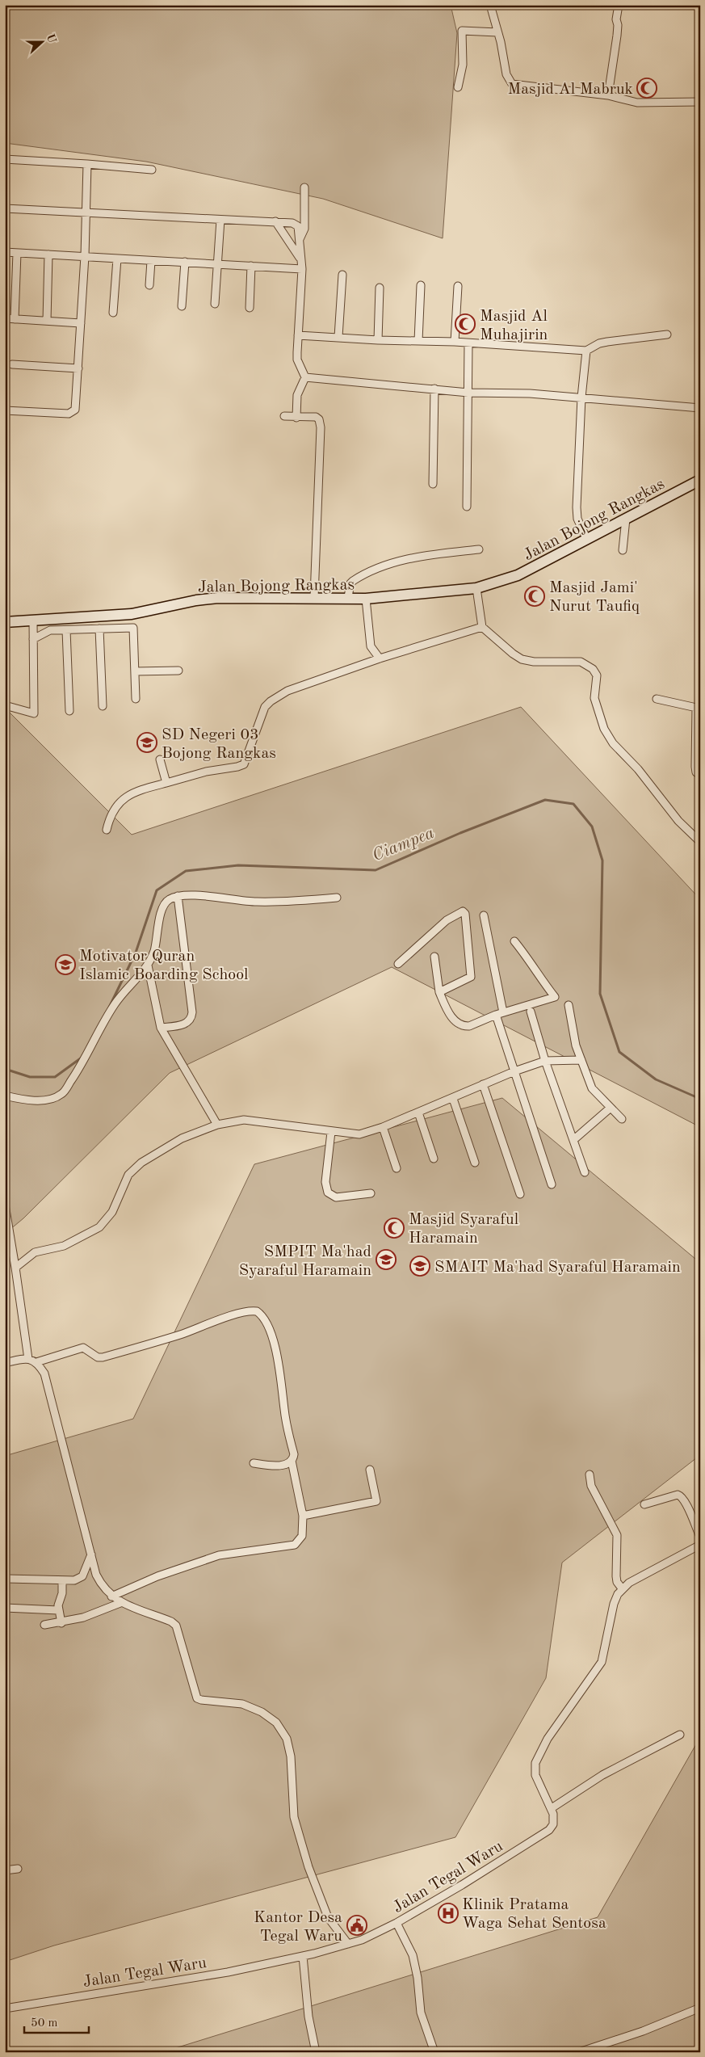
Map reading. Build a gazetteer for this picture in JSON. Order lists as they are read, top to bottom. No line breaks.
{"streets":{"main road":["Jalan Bojong Rangkas"],"street":["Jalan Tegal Waru"]},"water":["Ciampea"],"places":{"mosque":["Masjid Al Mabruk","Masjid Al Muhajirin","Masjid Jami' Nurut Taufiq","Masjid Syaraful Haramain"],"school or university":["SD Negeri 03 Bojong Rangkas","Motivator Quran Islamic Boarding School","SMPIT Ma'had Syaraful Haramain","SMAIT Ma'had Syaraful Haramain"],"hospital":["Klinik Pratama Waga Sehat Sentosa"],"public building":["Kantor Desa Tegal Waru"]},"scale_bar":"50 m","north":"right"}
